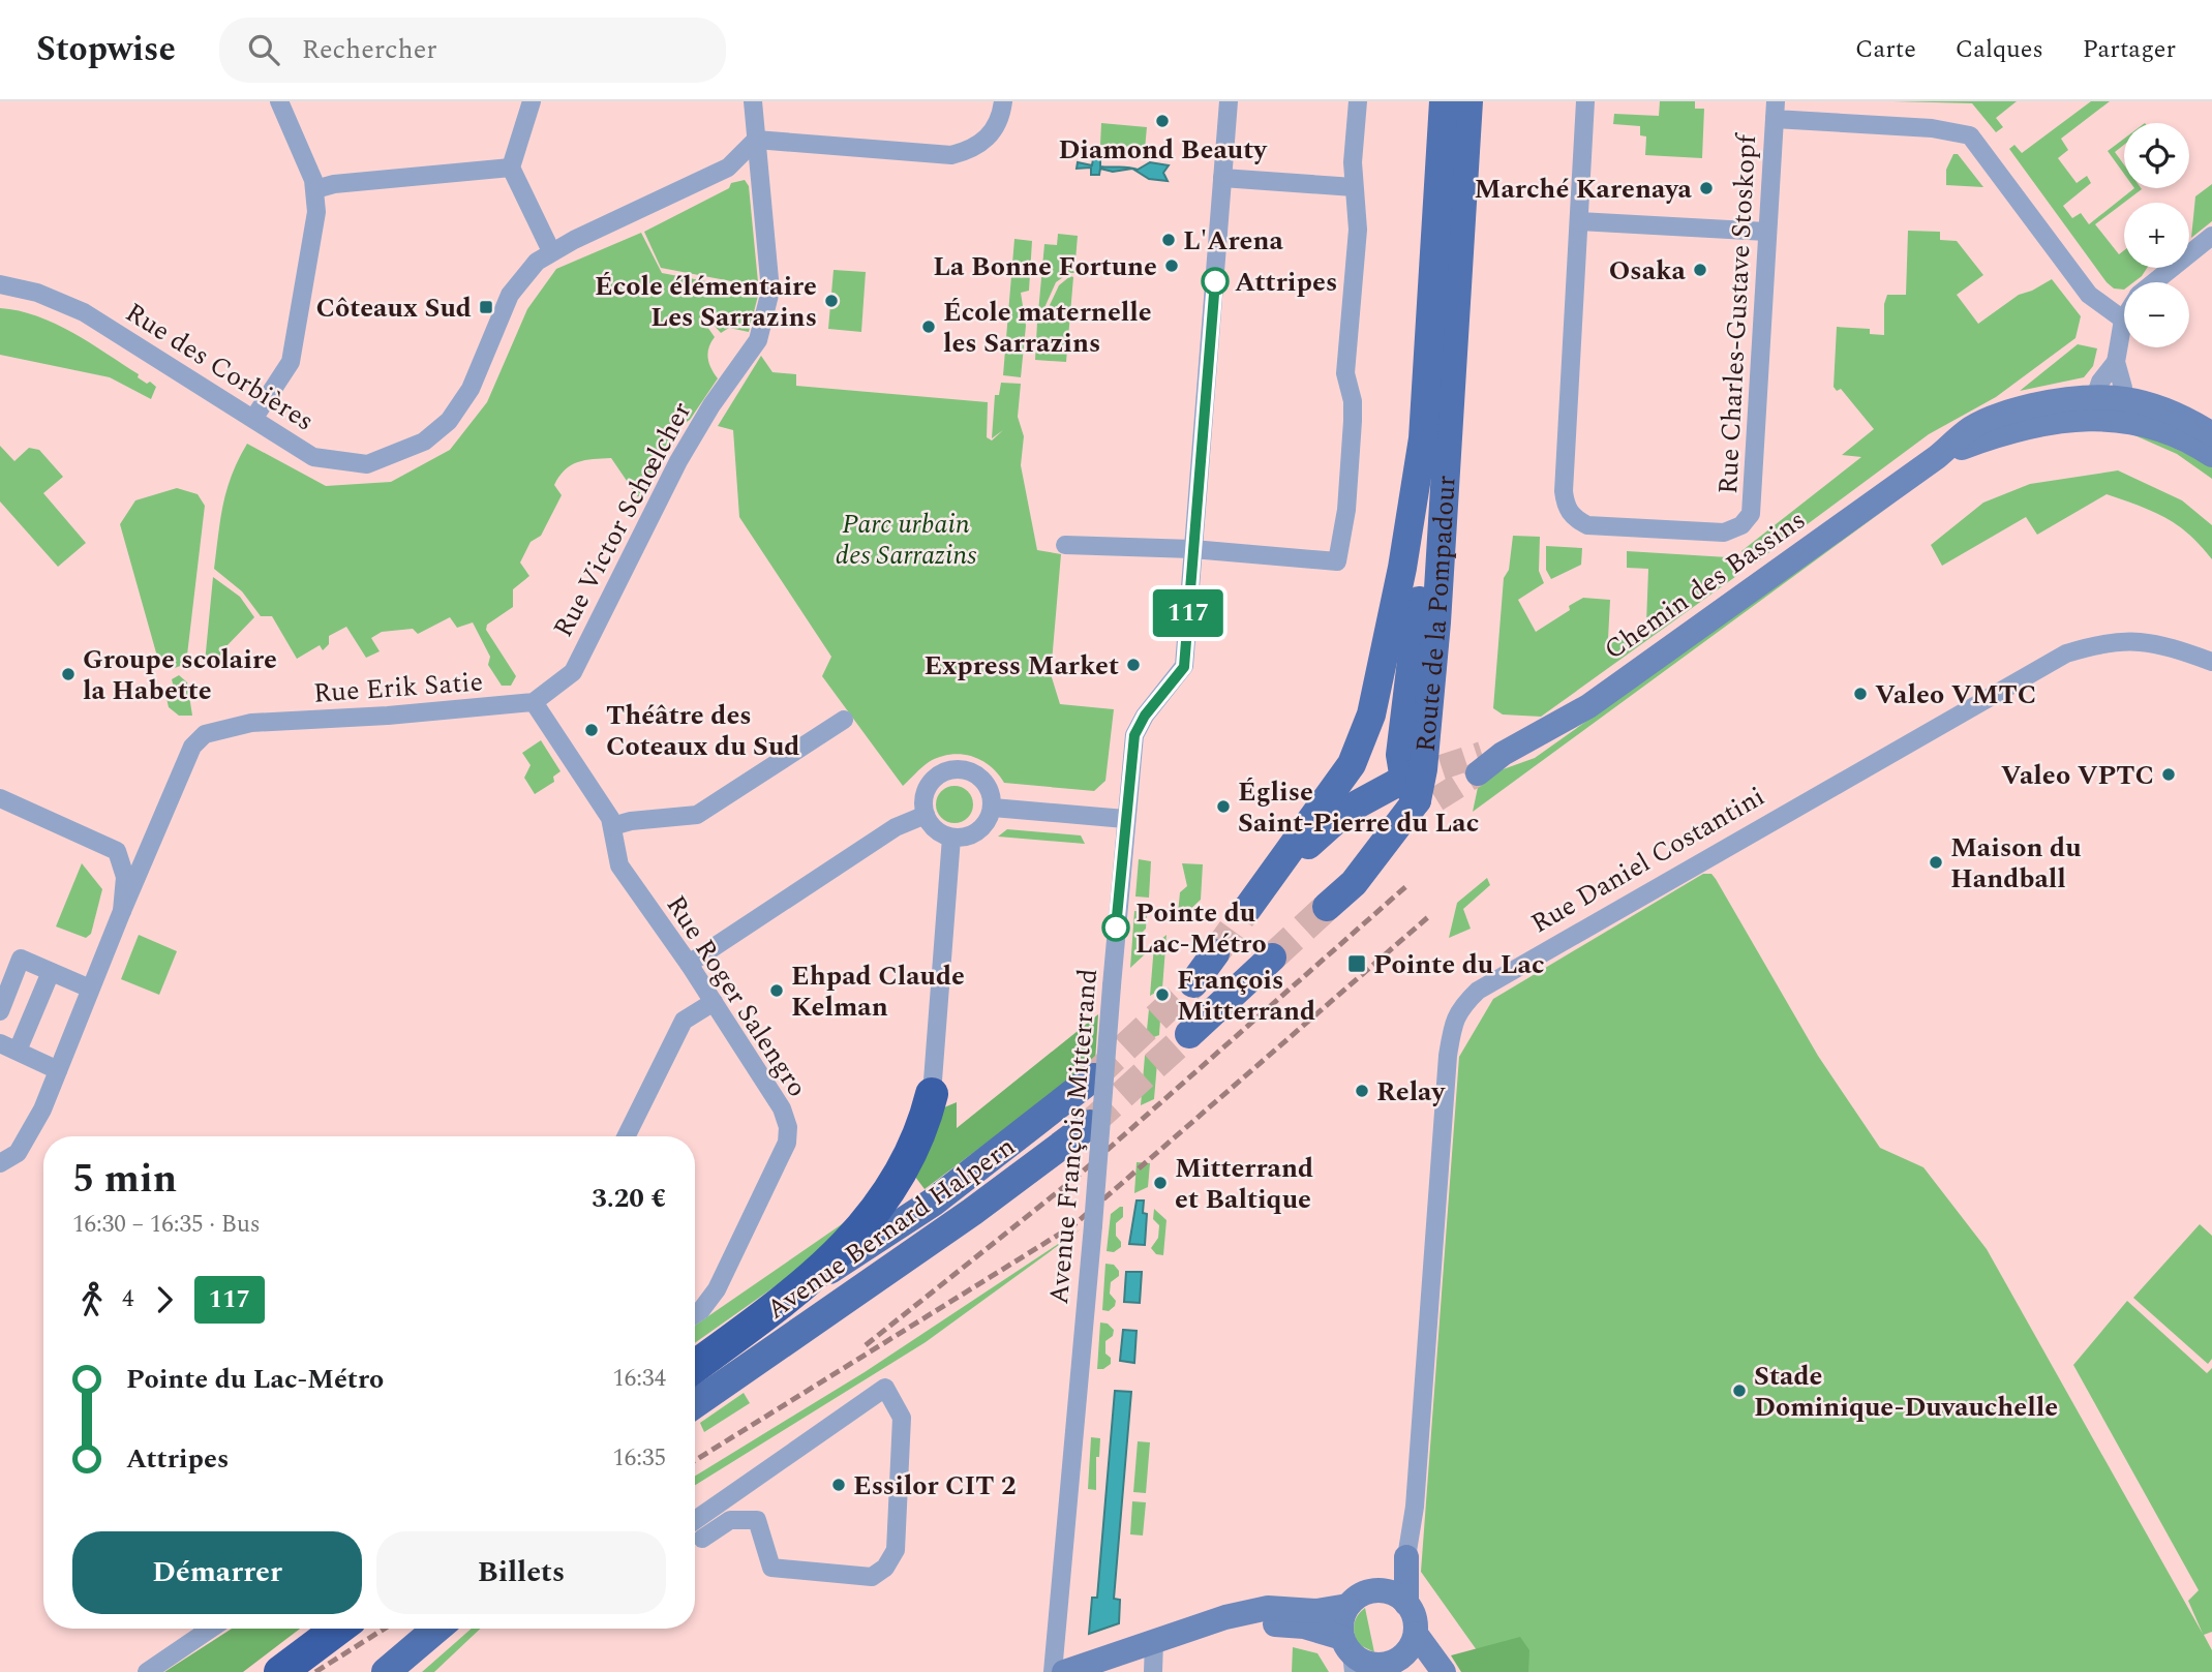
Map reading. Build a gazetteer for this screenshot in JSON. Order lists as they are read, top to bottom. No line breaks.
{"streets":{"highway":["Avenue Bernard Halpern"],"main road":["Chemin des Bassins","Route de la Pompadour","Rue Daniel Costantini"],"street":["Rue Charles-Gustave Stoskopf","Rue des Corbières","Rue Victor Schœlcher","Rue Erik Satie","Rue Roger Salengro","Avenue François Mitterrand"]},"crossings":[["Rue des Corbières","Rue Victor Schœlcher"],["Rue Victor Schœlcher","Rue Erik Satie"],["Rue Victor Schœlcher","Rue Roger Salengro"],["Rue Erik Satie","Rue Roger Salengro"]],"parks":["Parc urbain des Sarrazins"],"places":{"other":["Diamond Beauty","Marché Karenaya","L'Arena","La Bonne Fortune","Osaka","Attripes","École élémentaire Les Sarrazins","École maternelle les Sarrazins","Express Market","Groupe scolaire la Habette","Valeo VMTC","Théâtre des Coteaux du Sud","Valeo VPTC","Église Saint-Pierre du Lac","Maison du Handball","Pointe du Lac-Métro","Ehpad Claude Kelman","François Mitterrand","Relay","Mitterrand et Baltique","Stade Dominique-Duvauchelle","Essilor CIT 2"],"transit":["Côteaux Sud","Pointe du Lac"]},"lines":["bus line 117"],"page":{"header":"Stopwise","search":"Rechercher","nav":["Carte","Calques","Partager"],"on_map":"117","map_buttons":["+","−"],"heading":["5 min","16:30 – 16:35 · Bus","3.20 €"],"legs":["4","117"],"list":[{"name":"Pointe du Lac-Métro","value":"16:34"},{"name":"Attripes","value":"16:35"}],"buttons":["Démarrer","Billets"]}}
